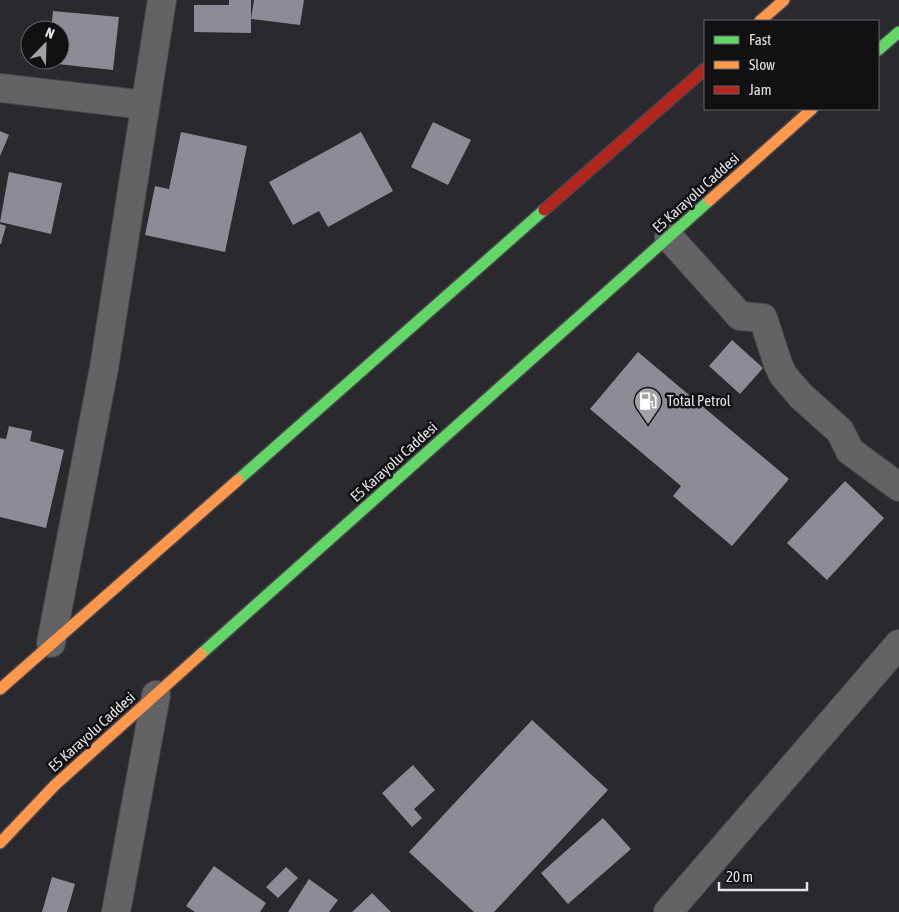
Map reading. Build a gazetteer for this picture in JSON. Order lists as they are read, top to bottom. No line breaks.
{"streets":{"highway":["E5 Karayolu Caddesi"]},"places":{"fuel station":["Total Petrol"]},"legend":["Fast","Slow","Jam"],"scale_bar":"20 m","north":"top right"}
